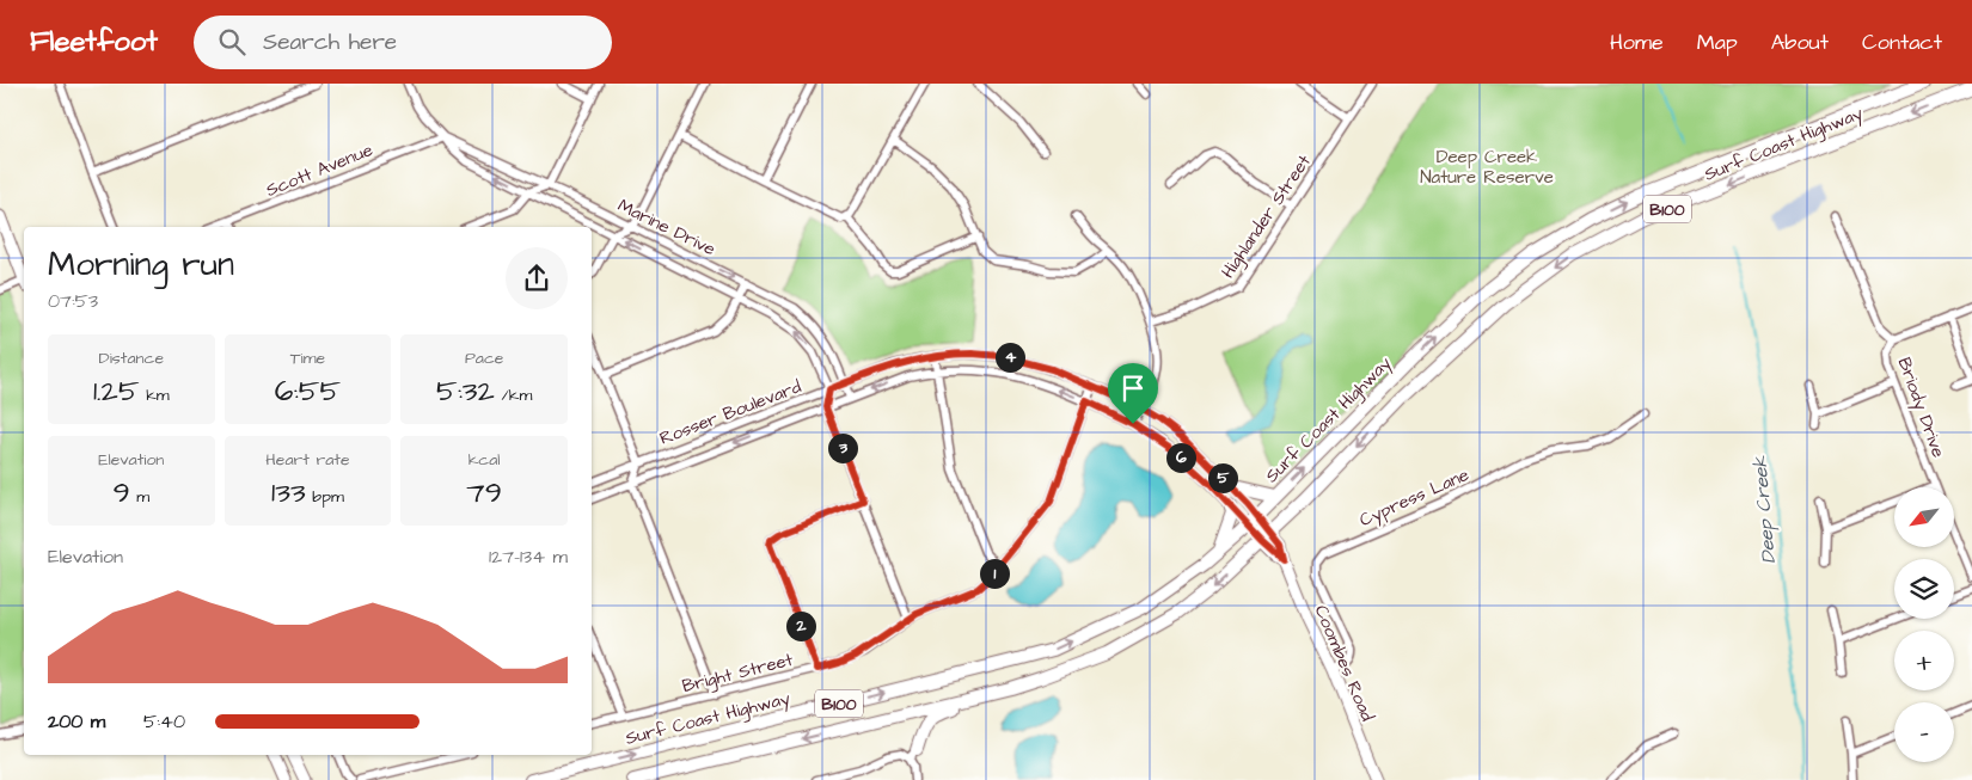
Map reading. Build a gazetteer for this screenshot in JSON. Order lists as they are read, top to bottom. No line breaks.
{"streets":{"main road":["Surf Coast Highway","B100"],"street":["Scott Avenue","Highlander Street","Marine Drive","Briody Drive","Rosser Boulevard","Cypress Lane","Coombes Road","Bright Street"]},"crossings":[["Surf Coast Highway","Rosser Boulevard"],["Surf Coast Highway","Coombes Road"],["Scott Avenue","Marine Drive"],["Marine Drive","Rosser Boulevard"],["Rosser Boulevard","Bright Street"],["Cypress Lane","Coombes Road"]],"water":["Deep Creek"],"parks":["Deep Creek Nature Reserve"],"north":"bottom left","page":{"header":"Fleetfoot","search":"Search here","nav":["Home","Map","About","Contact"],"heading":["Morning run","07:53"],"stats":[["Distance","1.25 km"],["Time","6:55"],["Pace","5:32 /km"],["Elevation","9 m"],["Heart rate","133 bpm"],["kcal","79"]],"pins":["4","3","6","5","1","2"],"map_buttons":["+","−"],"chart":["Elevation","127–134 m"],"list":[{"name":"200 m","note":"5:40"}]}}
